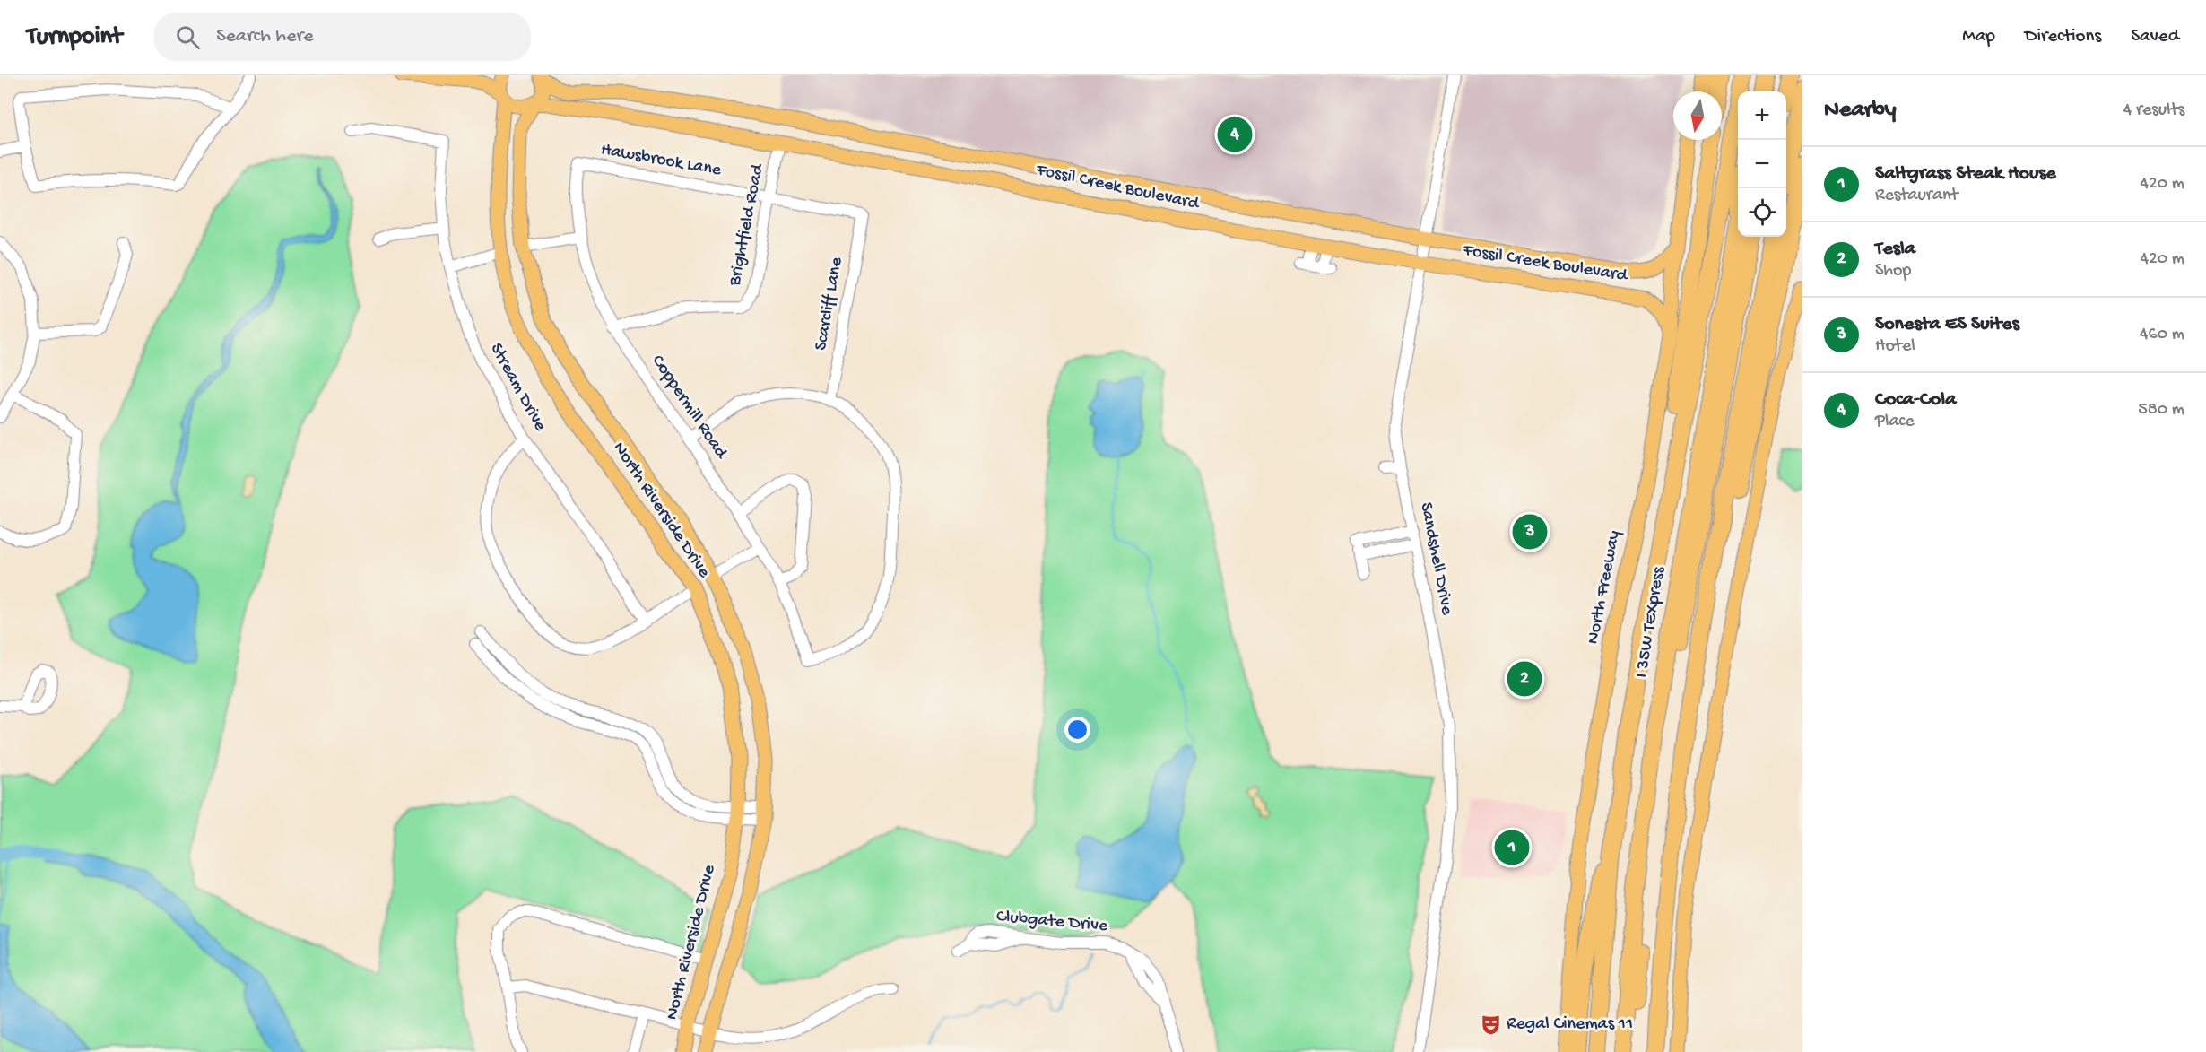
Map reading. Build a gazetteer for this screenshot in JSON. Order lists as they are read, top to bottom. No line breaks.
{"streets":{"highway":["I 35W TEXpress"],"main road":["Fossil Creek Boulevard","North Riverside Drive","North Freeway"],"street":["Hawsbrook Lane","Brightfield Road","Scarcliff Lane","Stream Drive","Coppermill Road","Sandshell Drive","Clubgate Drive"]},"crossings":[["Hawsbrook Lane","Brightfield Road"],["Hawsbrook Lane","Scarcliff Lane"],["Hawsbrook Lane","Coppermill Road"],["Fossil Creek Boulevard","Brightfield Road"],["Fossil Creek Boulevard","North Riverside Drive"],["Fossil Creek Boulevard","Sandshell Drive"],["Fossil Creek Boulevard","North Freeway"],["Brightfield Road","Coppermill Road"],["Scarcliff Lane","Coppermill Road"]],"places":{"theatre":["Regal Cinemas 11"]},"north":"bottom","page":{"header":"Turnpoint","search":"Search here","nav":["Map","Directions","Saved"],"heading":["Nearby","4 results"],"map_buttons":["+","−"],"pins":["4","3","2","1"],"list":[{"mark":"1","name":"Saltgrass Steak House","note":"Restaurant","value":"420 m"},{"mark":"2","name":"Tesla","note":"Shop","value":"420 m"},{"mark":"3","name":"Sonesta ES Suites","note":"Hotel","value":"460 m"},{"mark":"4","name":"Coca-Cola","note":"Place","value":"580 m"}]}}
